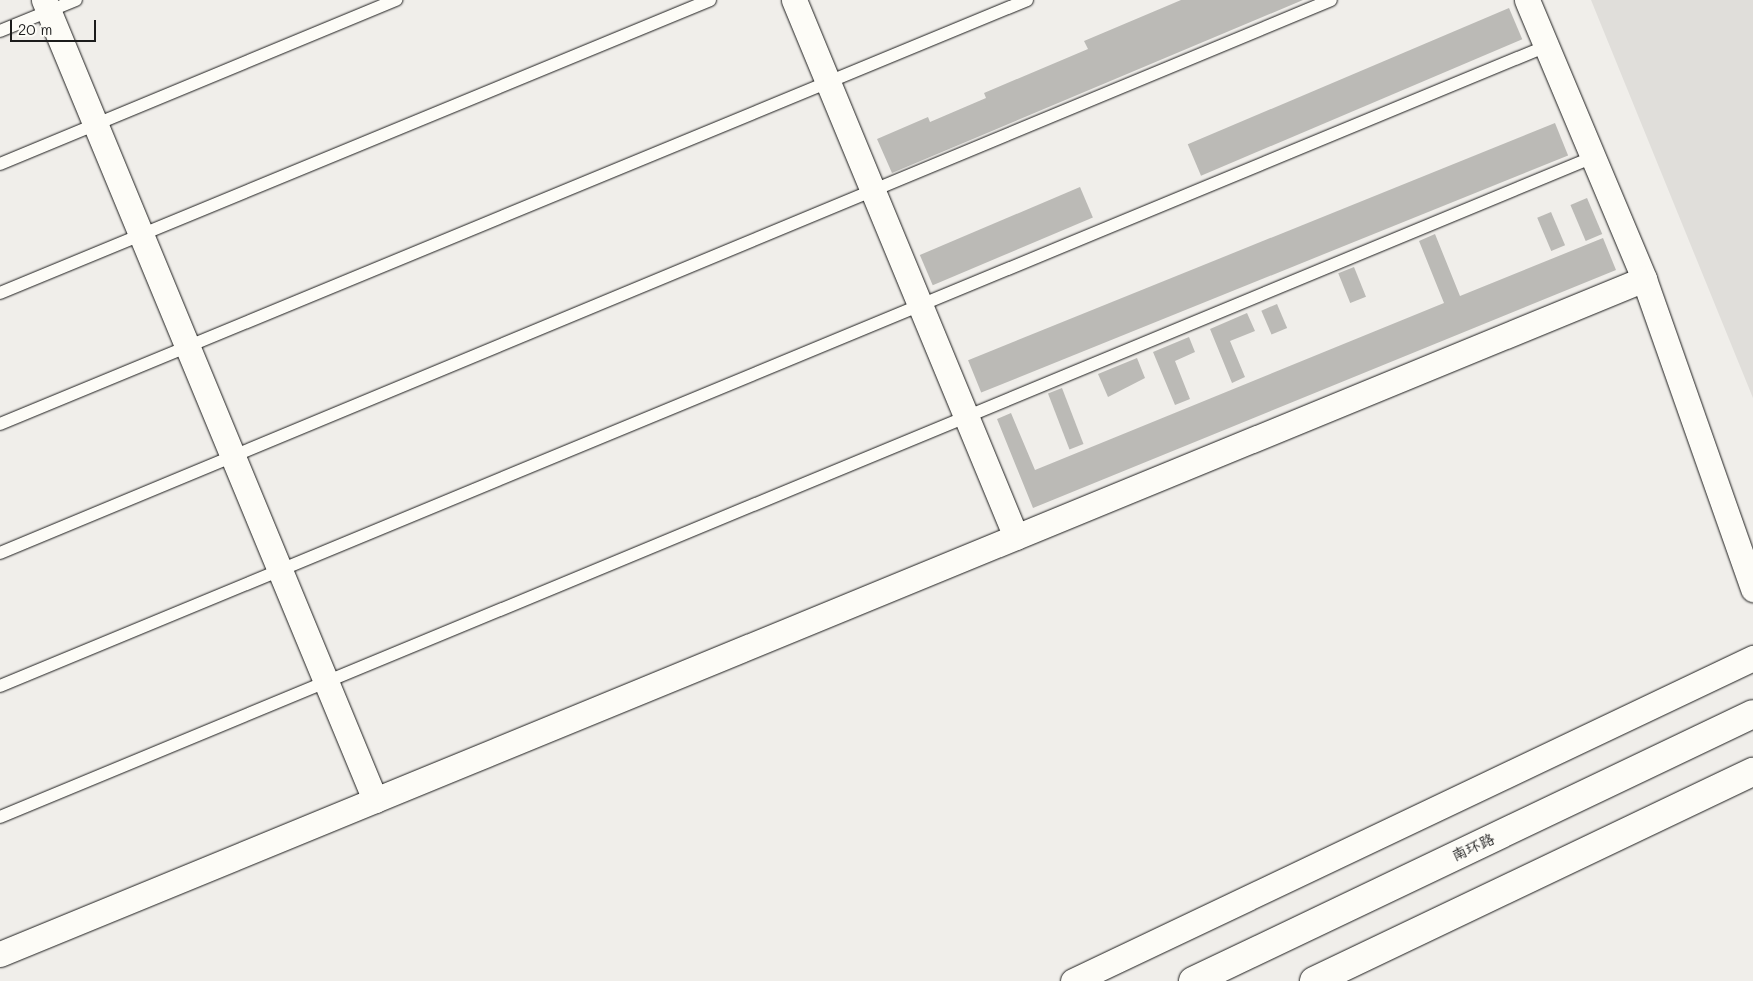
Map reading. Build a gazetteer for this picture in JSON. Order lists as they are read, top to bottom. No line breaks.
{"streets":{"main road":["南环路"]},"scale_bar":"20 m"}
